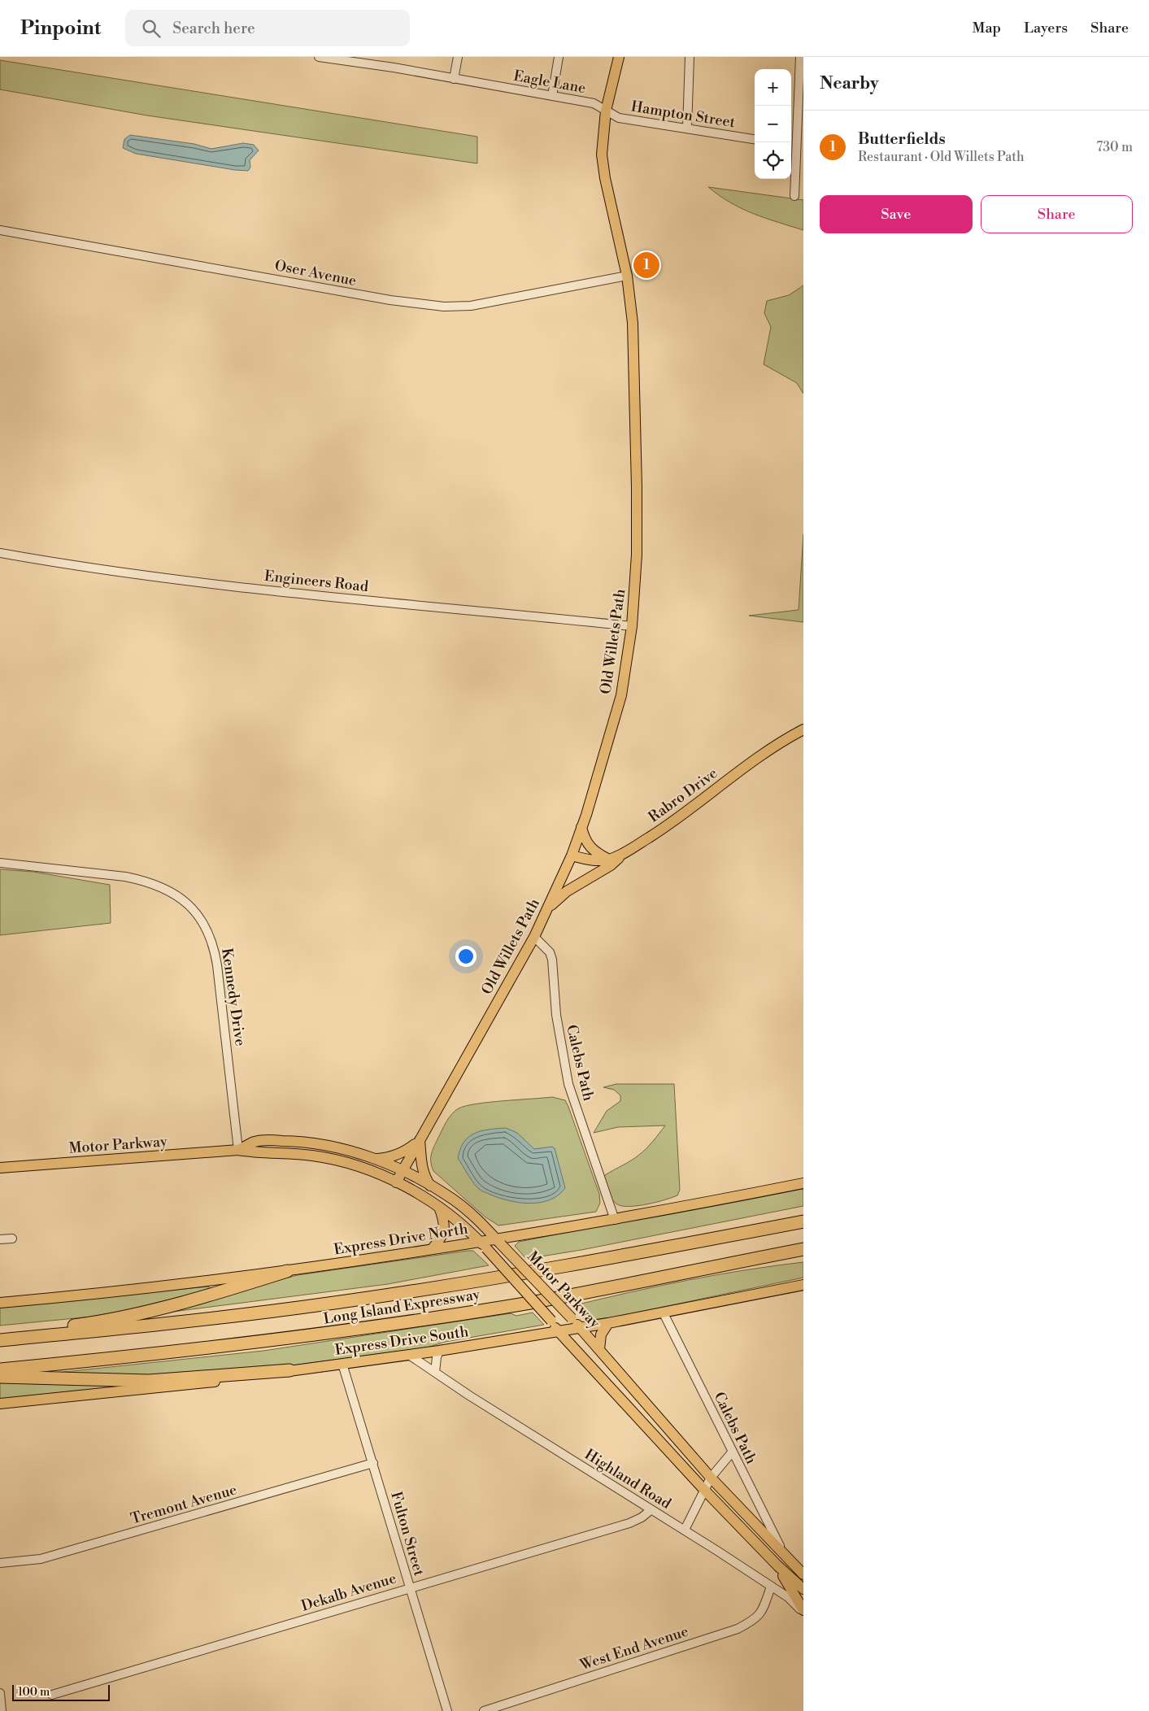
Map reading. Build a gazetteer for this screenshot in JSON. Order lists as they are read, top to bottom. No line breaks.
{"streets":{"highway":["Long Island Expressway"],"main road":["Old Willets Path","Rabro Drive","Motor Parkway","Express Drive North","Express Drive South"],"street":["Eagle Lane","Hampton Street","Oser Avenue","Engineers Road","Kennedy Drive","Calebs Path","Highland Road","Tremont Avenue","Fulton Street","Dekalb Avenue","West End Avenue"]},"crossings":[["Eagle Lane","Hampton Street"],["Eagle Lane","Old Willets Path"],["Hampton Street","Old Willets Path"],["Oser Avenue","Old Willets Path"],["Engineers Road","Old Willets Path"],["Old Willets Path","Rabro Drive"],["Old Willets Path","Calebs Path"],["Old Willets Path","Motor Parkway"],["Kennedy Drive","Motor Parkway"],["Calebs Path","Motor Parkway"],["Calebs Path","Express Drive North"],["Calebs Path","Express Drive South"],["Motor Parkway","Express Drive North"],["Motor Parkway","Express Drive South"],["Express Drive South","Highland Road"],["Express Drive South","Fulton Street"],["Highland Road","Dekalb Avenue"],["Highland Road","West End Avenue"],["Tremont Avenue","Fulton Street"],["Fulton Street","Dekalb Avenue"]],"scale_bar":"100 m","page":{"header":"Pinpoint","search":"Search here","nav":["Map","Layers","Share"],"heading":"Nearby","map_buttons":["+","−"],"list":[{"mark":"1","name":"Butterfields","note":"Restaurant · Old Willets Path","value":"730 m"}],"buttons":["Save","Share"],"pins":"1","scale":"100 m"}}
